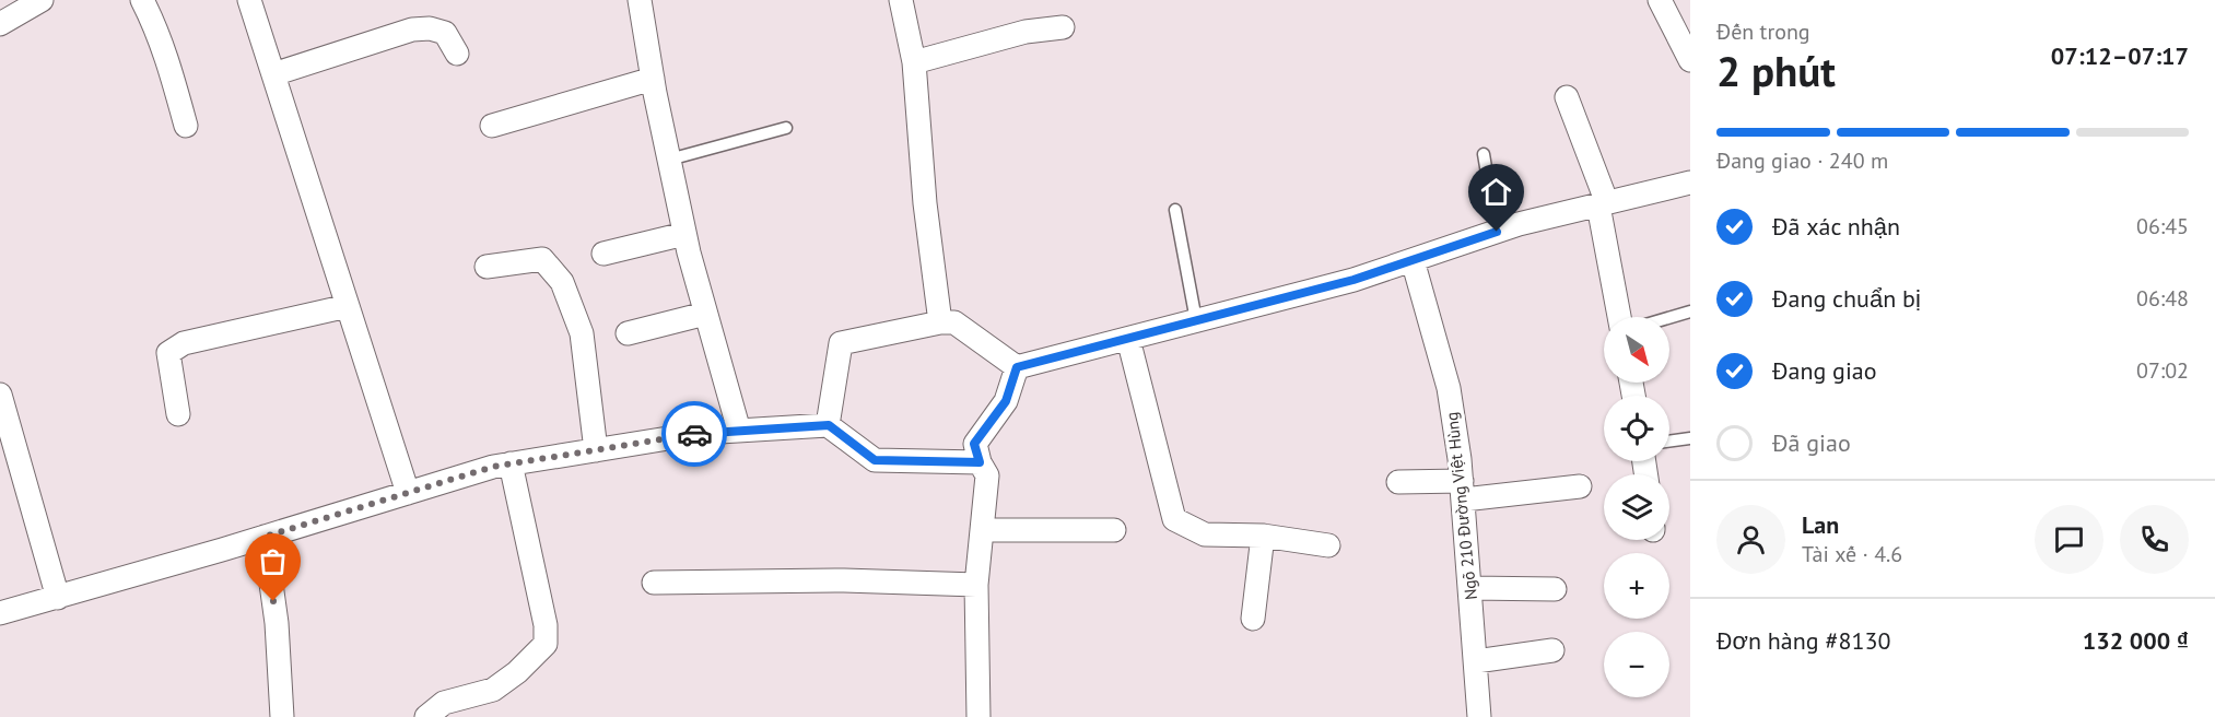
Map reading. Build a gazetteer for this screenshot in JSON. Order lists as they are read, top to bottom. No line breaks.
{"streets":{"street":["Ngõ 210 Đường Việt Hùng"]},"north":"bottom right","page":{"heading":["2 phút","Đến trong","07:12–07:17"],"panel":["Lan","Tài xế · 4.6","Đơn hàng #8130","132 000 ₫"],"bar":"Đang giao · 240 m","list":[["Đã xác nhận","06:45"],["Đang chuẩn bị","06:48"],["Đang giao","07:02"],"Đã giao"],"map_buttons":["+","−"]}}
